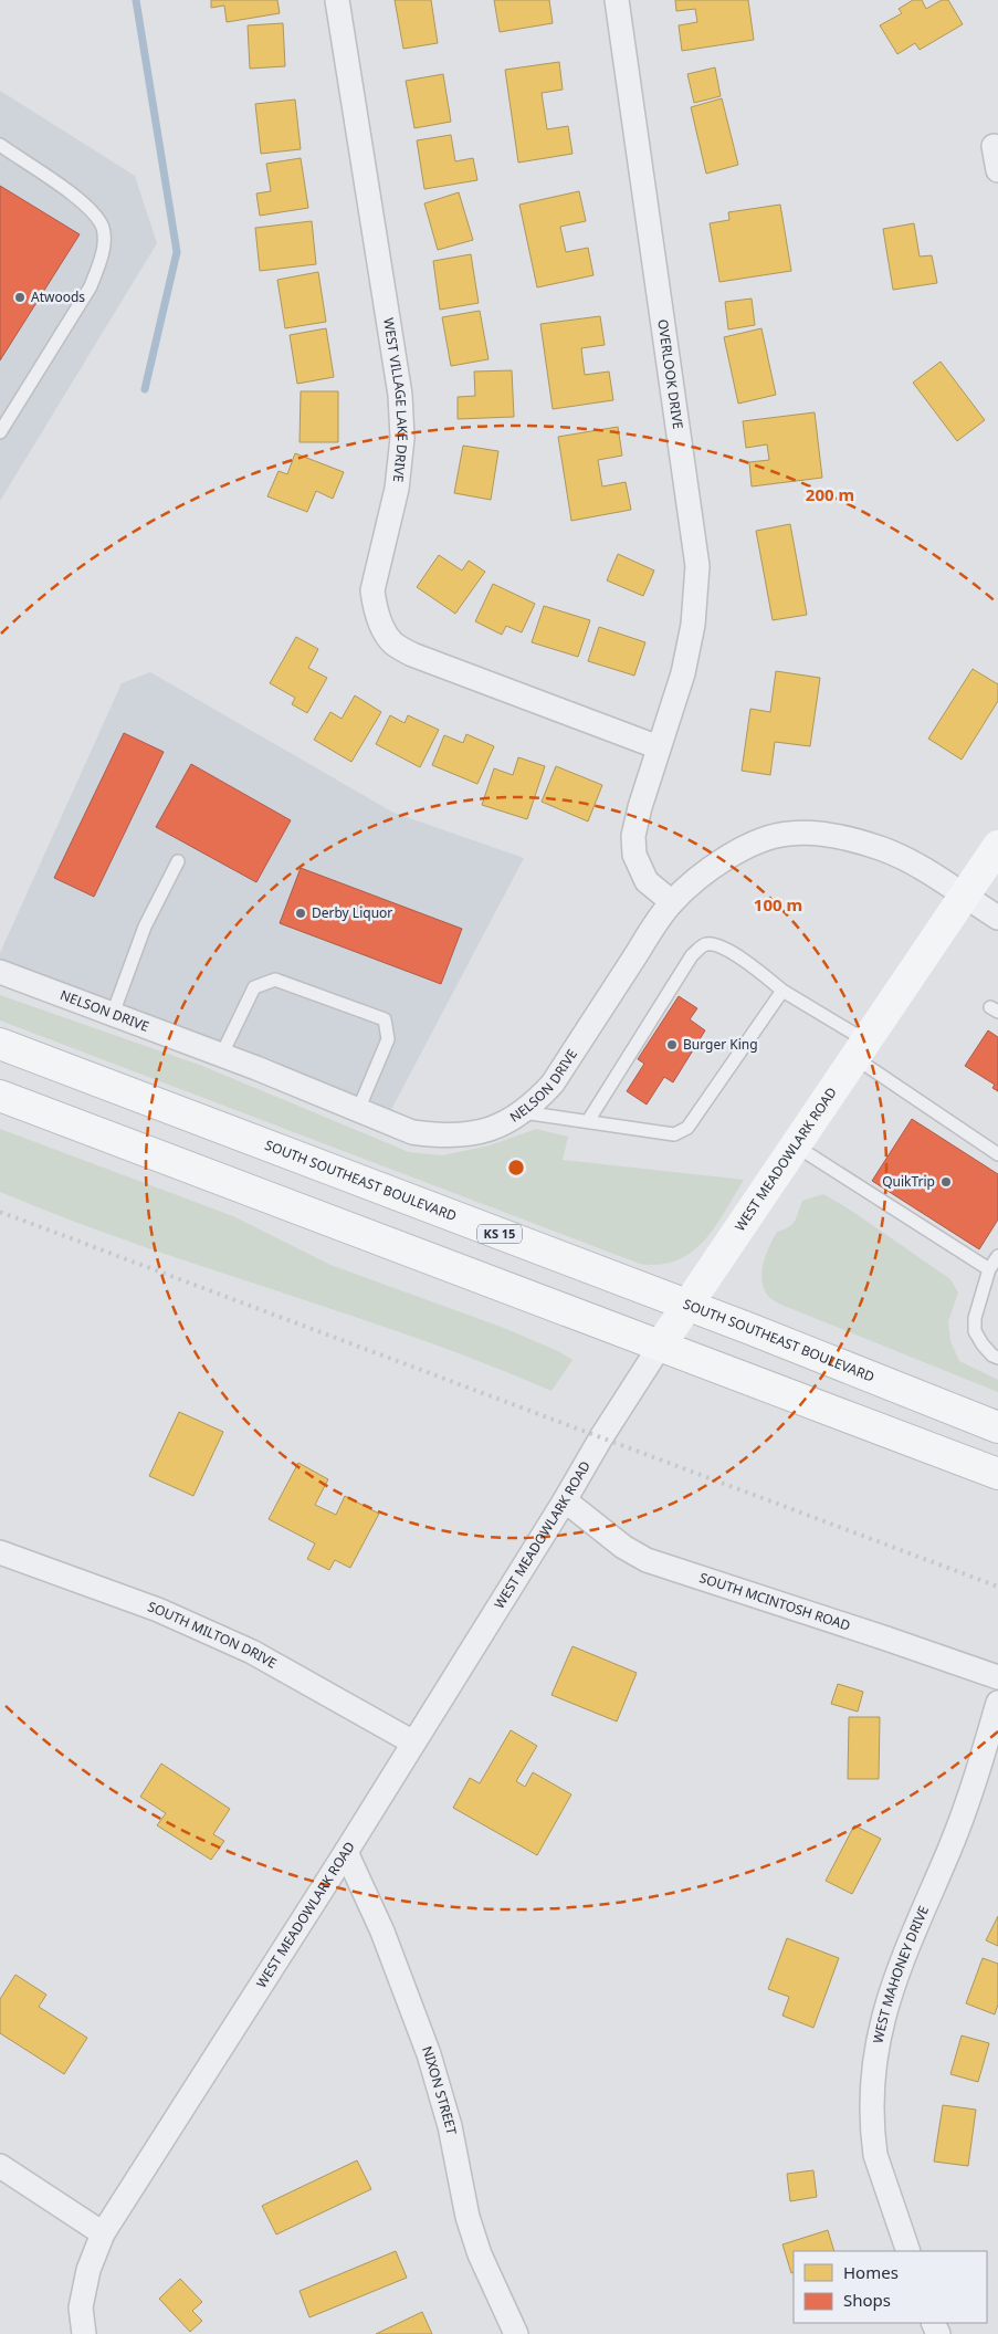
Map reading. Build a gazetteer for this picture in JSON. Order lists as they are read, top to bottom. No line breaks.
{"streets":{"main road":["WEST MEADOWLARK ROAD","SOUTH SOUTHEAST BOULEVARD","KS 15"],"street":["OVERLOOK DRIVE","WEST VILLAGE LAKE DRIVE","NELSON DRIVE","SOUTH MCINTOSH ROAD","SOUTH MILTON DRIVE","WEST MAHONEY DRIVE","NIXON STREET"]},"crossings":[["OVERLOOK DRIVE","WEST VILLAGE LAKE DRIVE"],["OVERLOOK DRIVE","NELSON DRIVE"],["NELSON DRIVE","WEST MEADOWLARK ROAD"],["WEST MEADOWLARK ROAD","SOUTH SOUTHEAST BOULEVARD"],["WEST MEADOWLARK ROAD","SOUTH MCINTOSH ROAD"],["WEST MEADOWLARK ROAD","SOUTH MILTON DRIVE"],["WEST MEADOWLARK ROAD","NIXON STREET"]],"places":["Atwoods","Derby Liquor","Burger King","QuikTrip"],"legend":["Homes","Shops"],"rings":["200 m","100 m"]}
